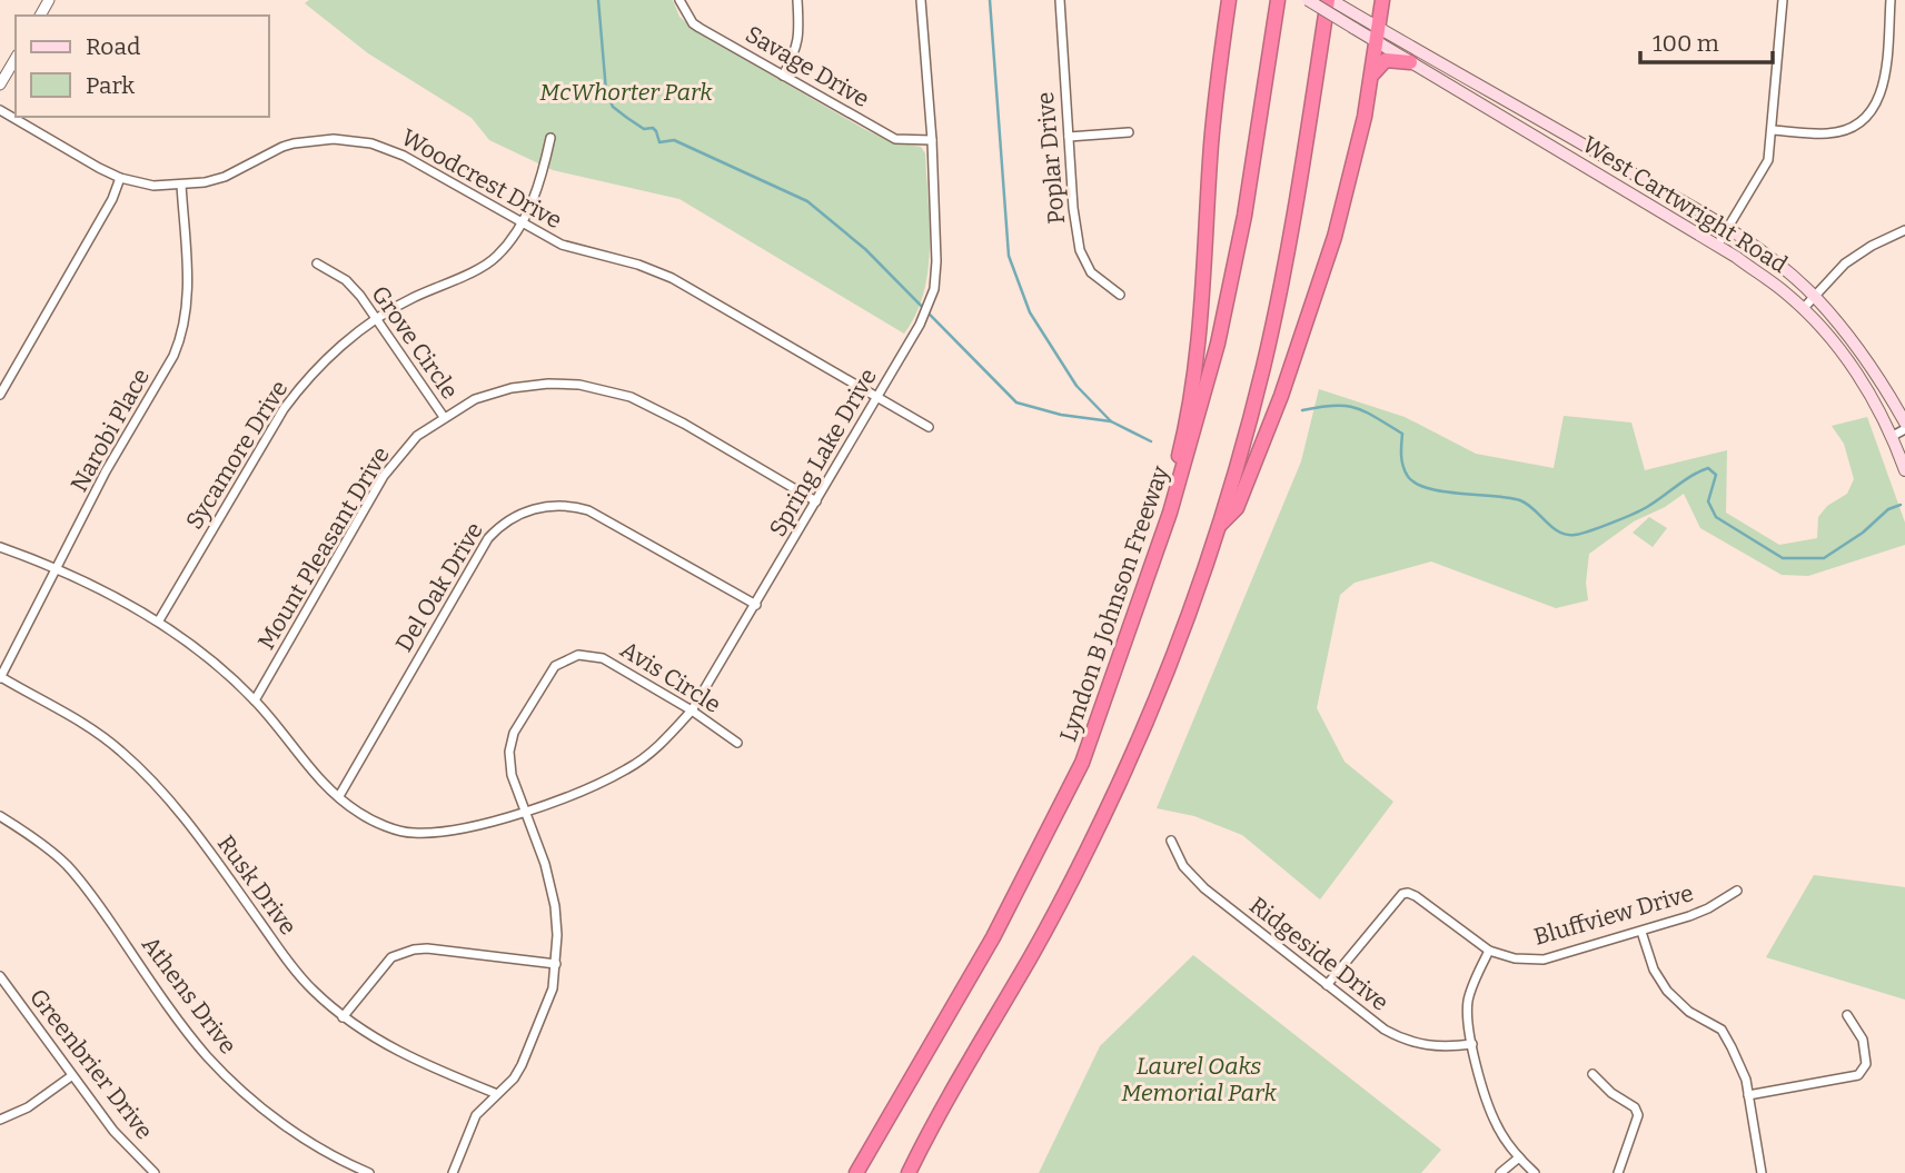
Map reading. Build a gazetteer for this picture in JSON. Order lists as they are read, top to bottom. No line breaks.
{"streets":{"highway":["Lyndon B Johnson Freeway"],"main road":["West Cartwright Road"],"street":["Savage Drive","Poplar Drive","Woodcrest Drive","Grove Circle","Narobi Place","Spring Lake Drive","Sycamore Drive","Mount Pleasant Drive","Del Oak Drive","Avis Circle","Rusk Drive","Bluffview Drive","Ridgeside Drive","Athens Drive","Greenbrier Drive"]},"crossings":[["Savage Drive","Spring Lake Drive"],["Woodcrest Drive","Narobi Place"],["Woodcrest Drive","Spring Lake Drive"],["Woodcrest Drive","Sycamore Drive"],["Grove Circle","Sycamore Drive"],["Grove Circle","Mount Pleasant Drive"],["Narobi Place","Spring Lake Drive"],["Narobi Place","Rusk Drive"],["Spring Lake Drive","Sycamore Drive"],["Spring Lake Drive","Mount Pleasant Drive"],["Spring Lake Drive","Del Oak Drive"],["Spring Lake Drive","Avis Circle"],["Avis Circle","Rusk Drive"],["Bluffview Drive","Ridgeside Drive"]],"parks":["McWhorter Park","Laurel Oaks Memorial Park"],"legend":["Road","Park"],"scale_bar":"100 m"}
